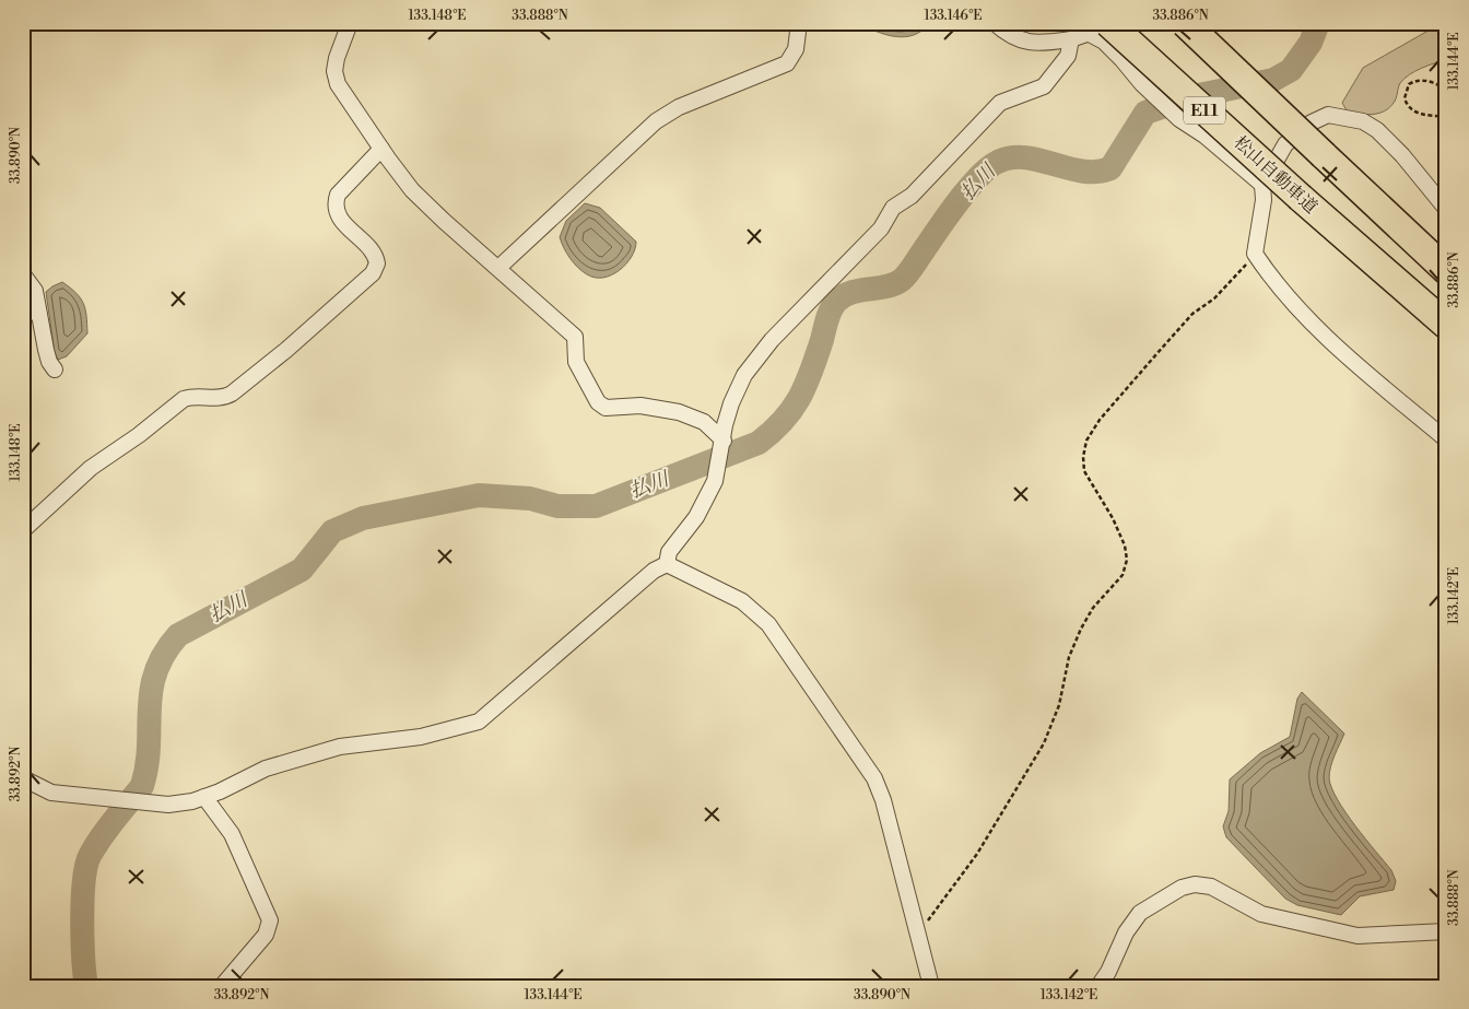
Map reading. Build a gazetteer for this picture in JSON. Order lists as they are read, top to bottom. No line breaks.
{"streets":{"highway":["E11","松山自動車道"]},"water":["払川"],"coordinates":["133.148°E","33.888°N","133.146°E","33.886°N","133.144°E","33.890°N","133.142°E","33.892°N"]}
